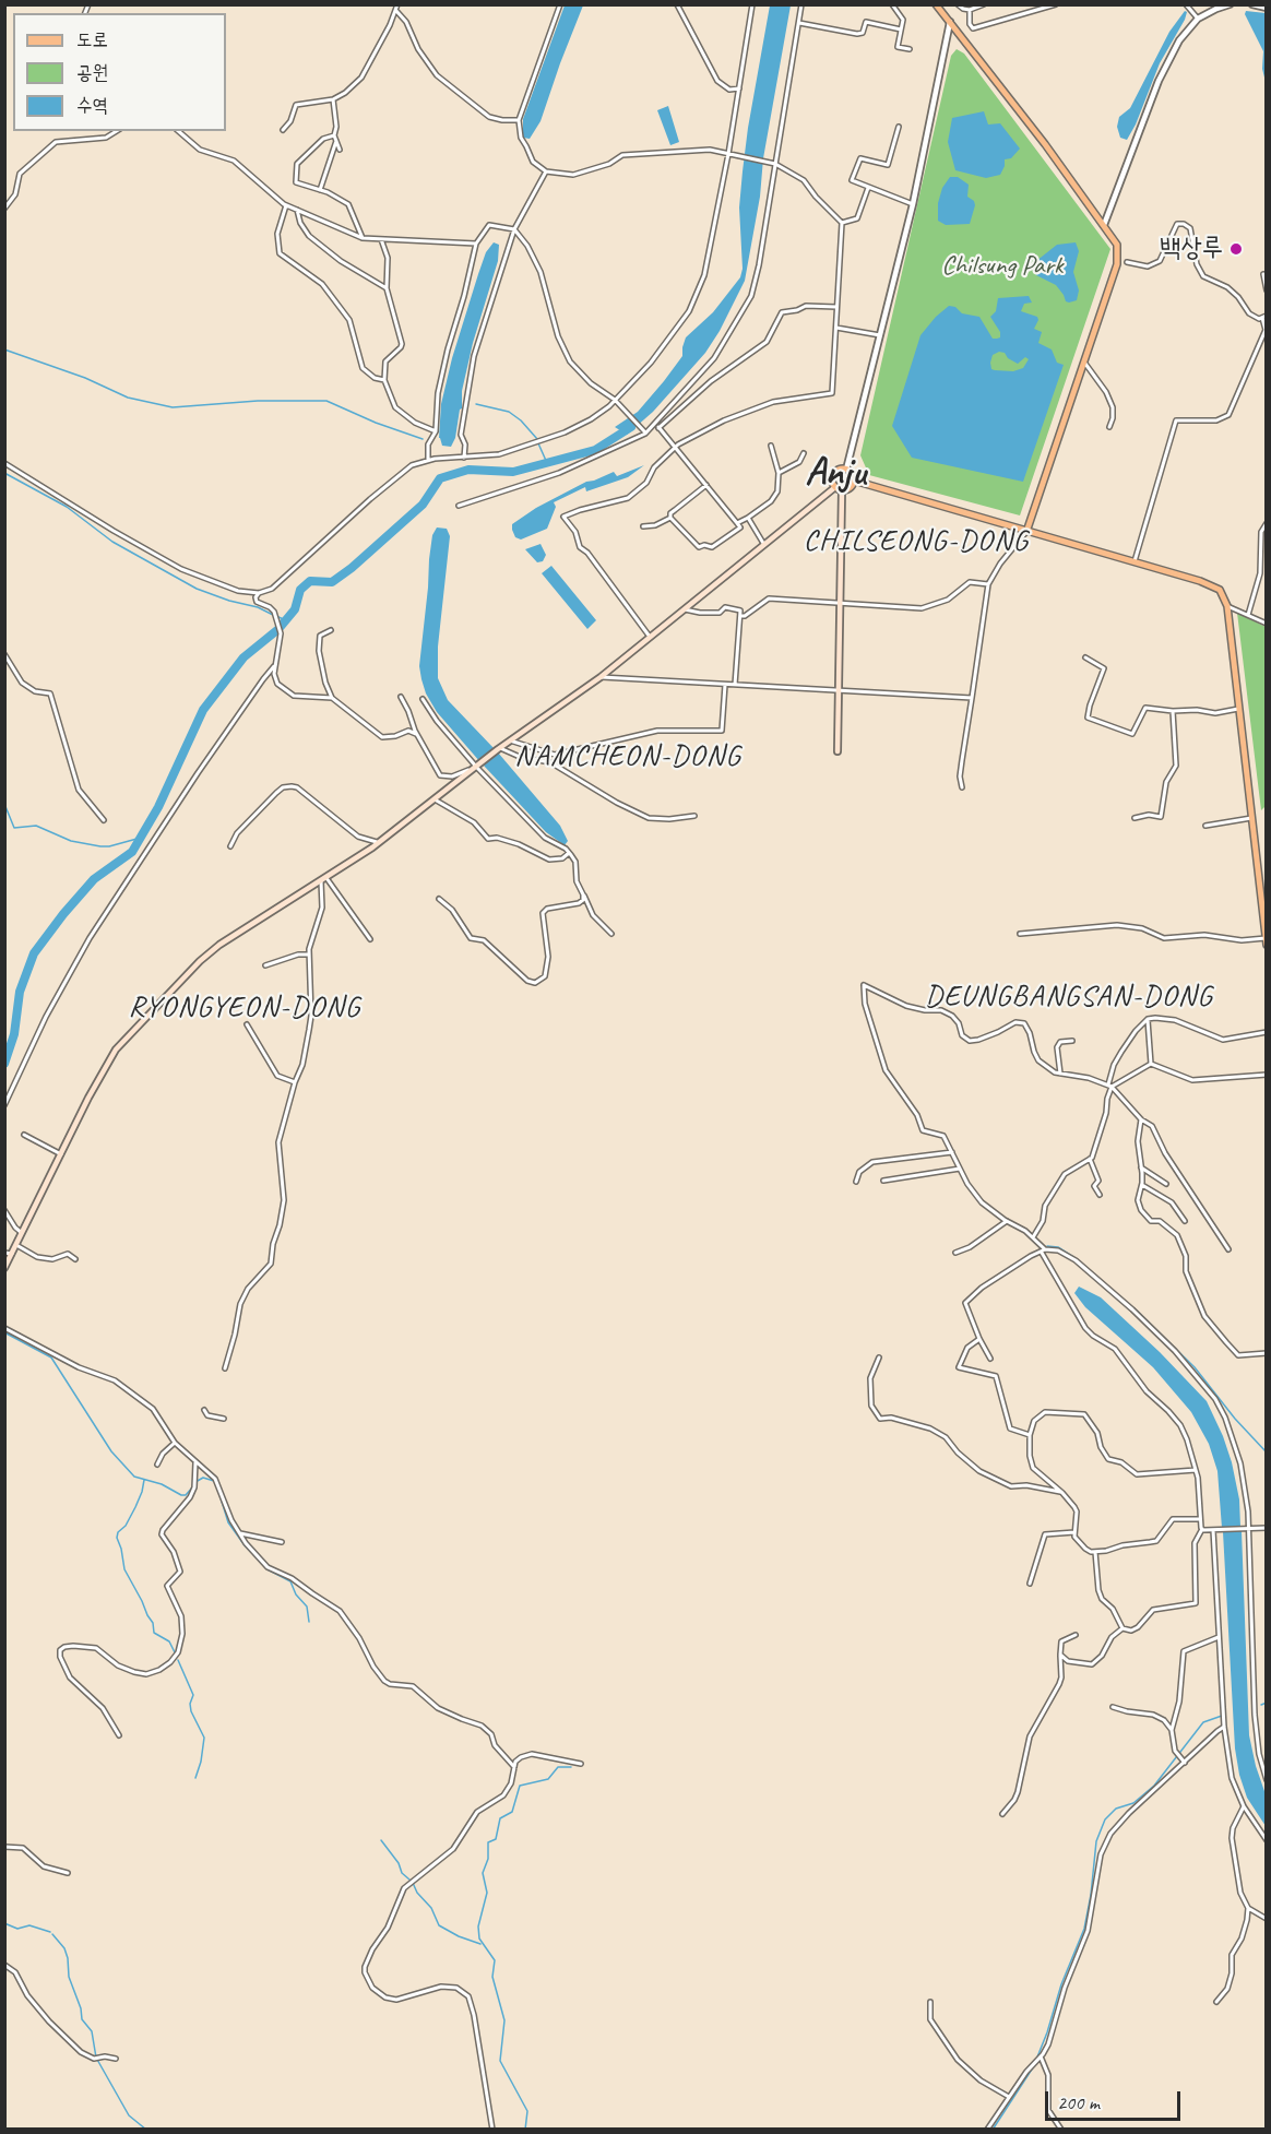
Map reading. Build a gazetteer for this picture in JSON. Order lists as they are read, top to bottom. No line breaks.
{"districts":["Anju","CHILSEONG-DONG","NAMCHEON-DONG","DEUNGBANGSAN-DONG","RYONGYEON-DONG"],"parks":["Chilsung Park"],"places":["백상루"],"legend":["도로","공원","수역"],"scale_bar":"200 m"}
